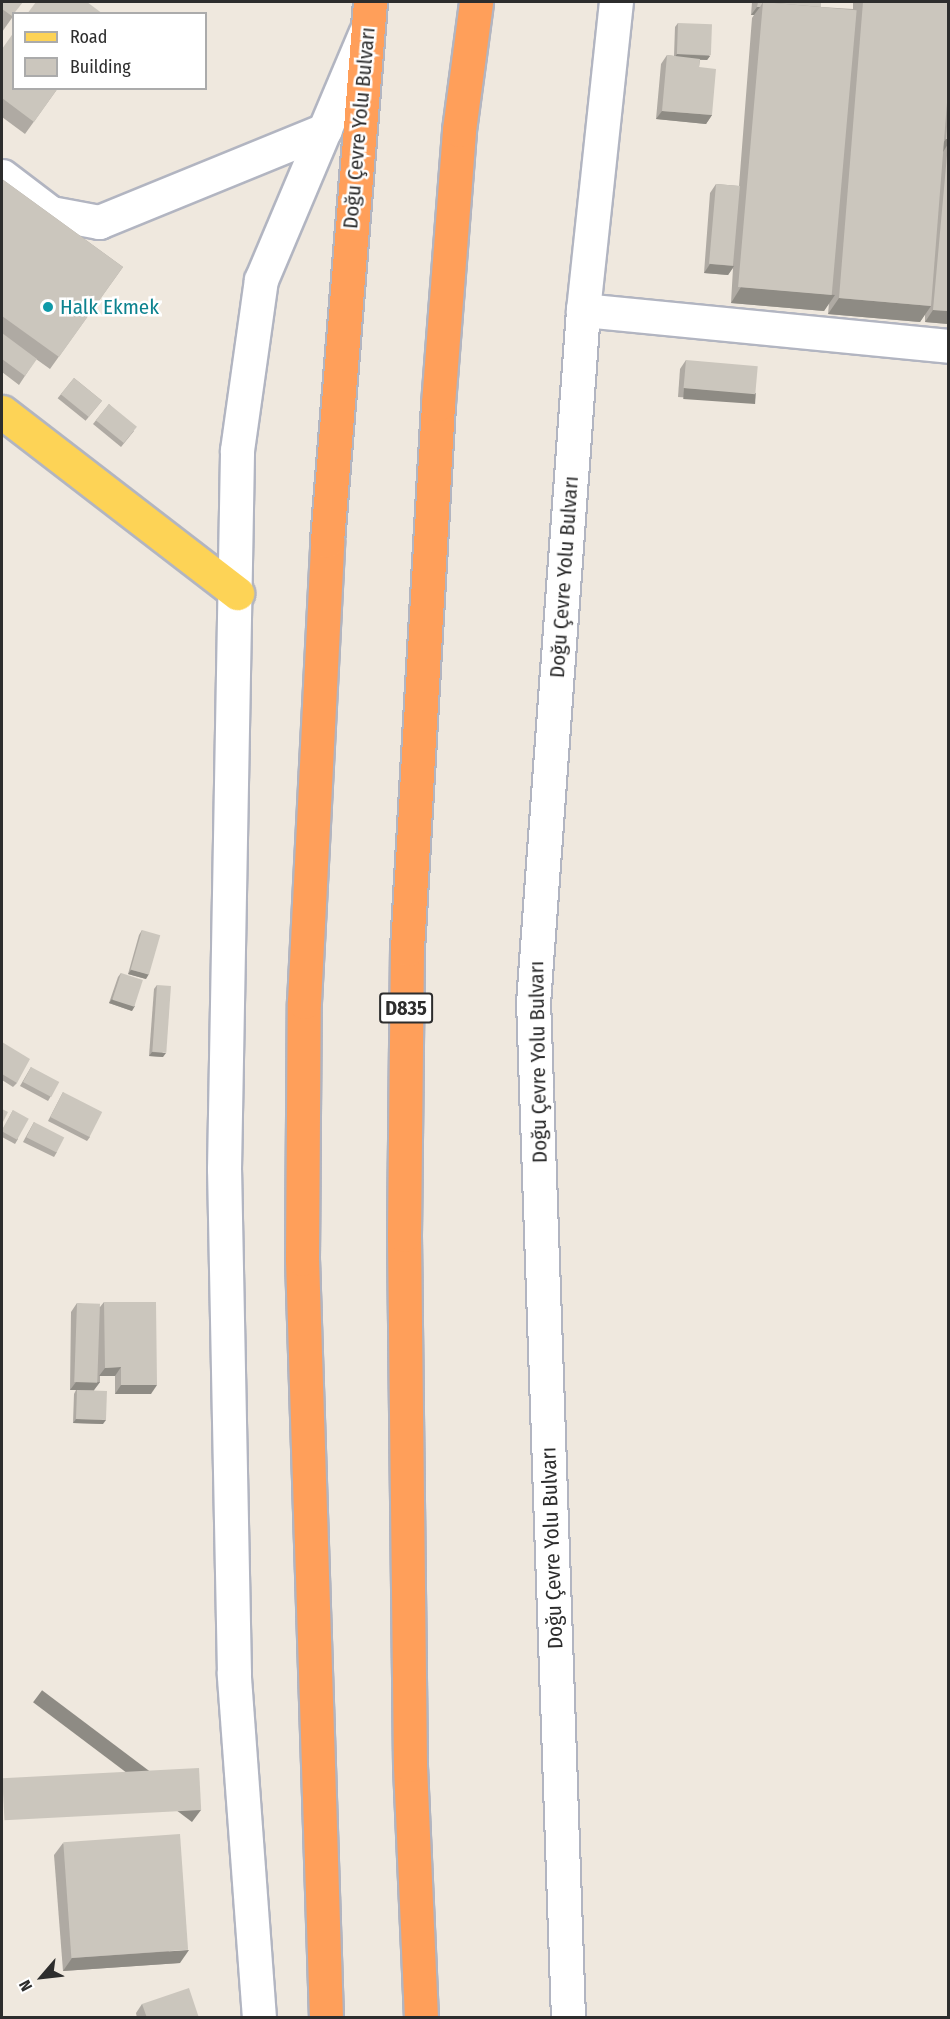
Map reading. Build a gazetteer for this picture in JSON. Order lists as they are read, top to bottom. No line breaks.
{"streets":{"highway":["Doğu Çevre Yolu Bulvarı","D835"]},"places":["Halk Ekmek"],"legend":["Road","Building"],"north":"bottom left"}
